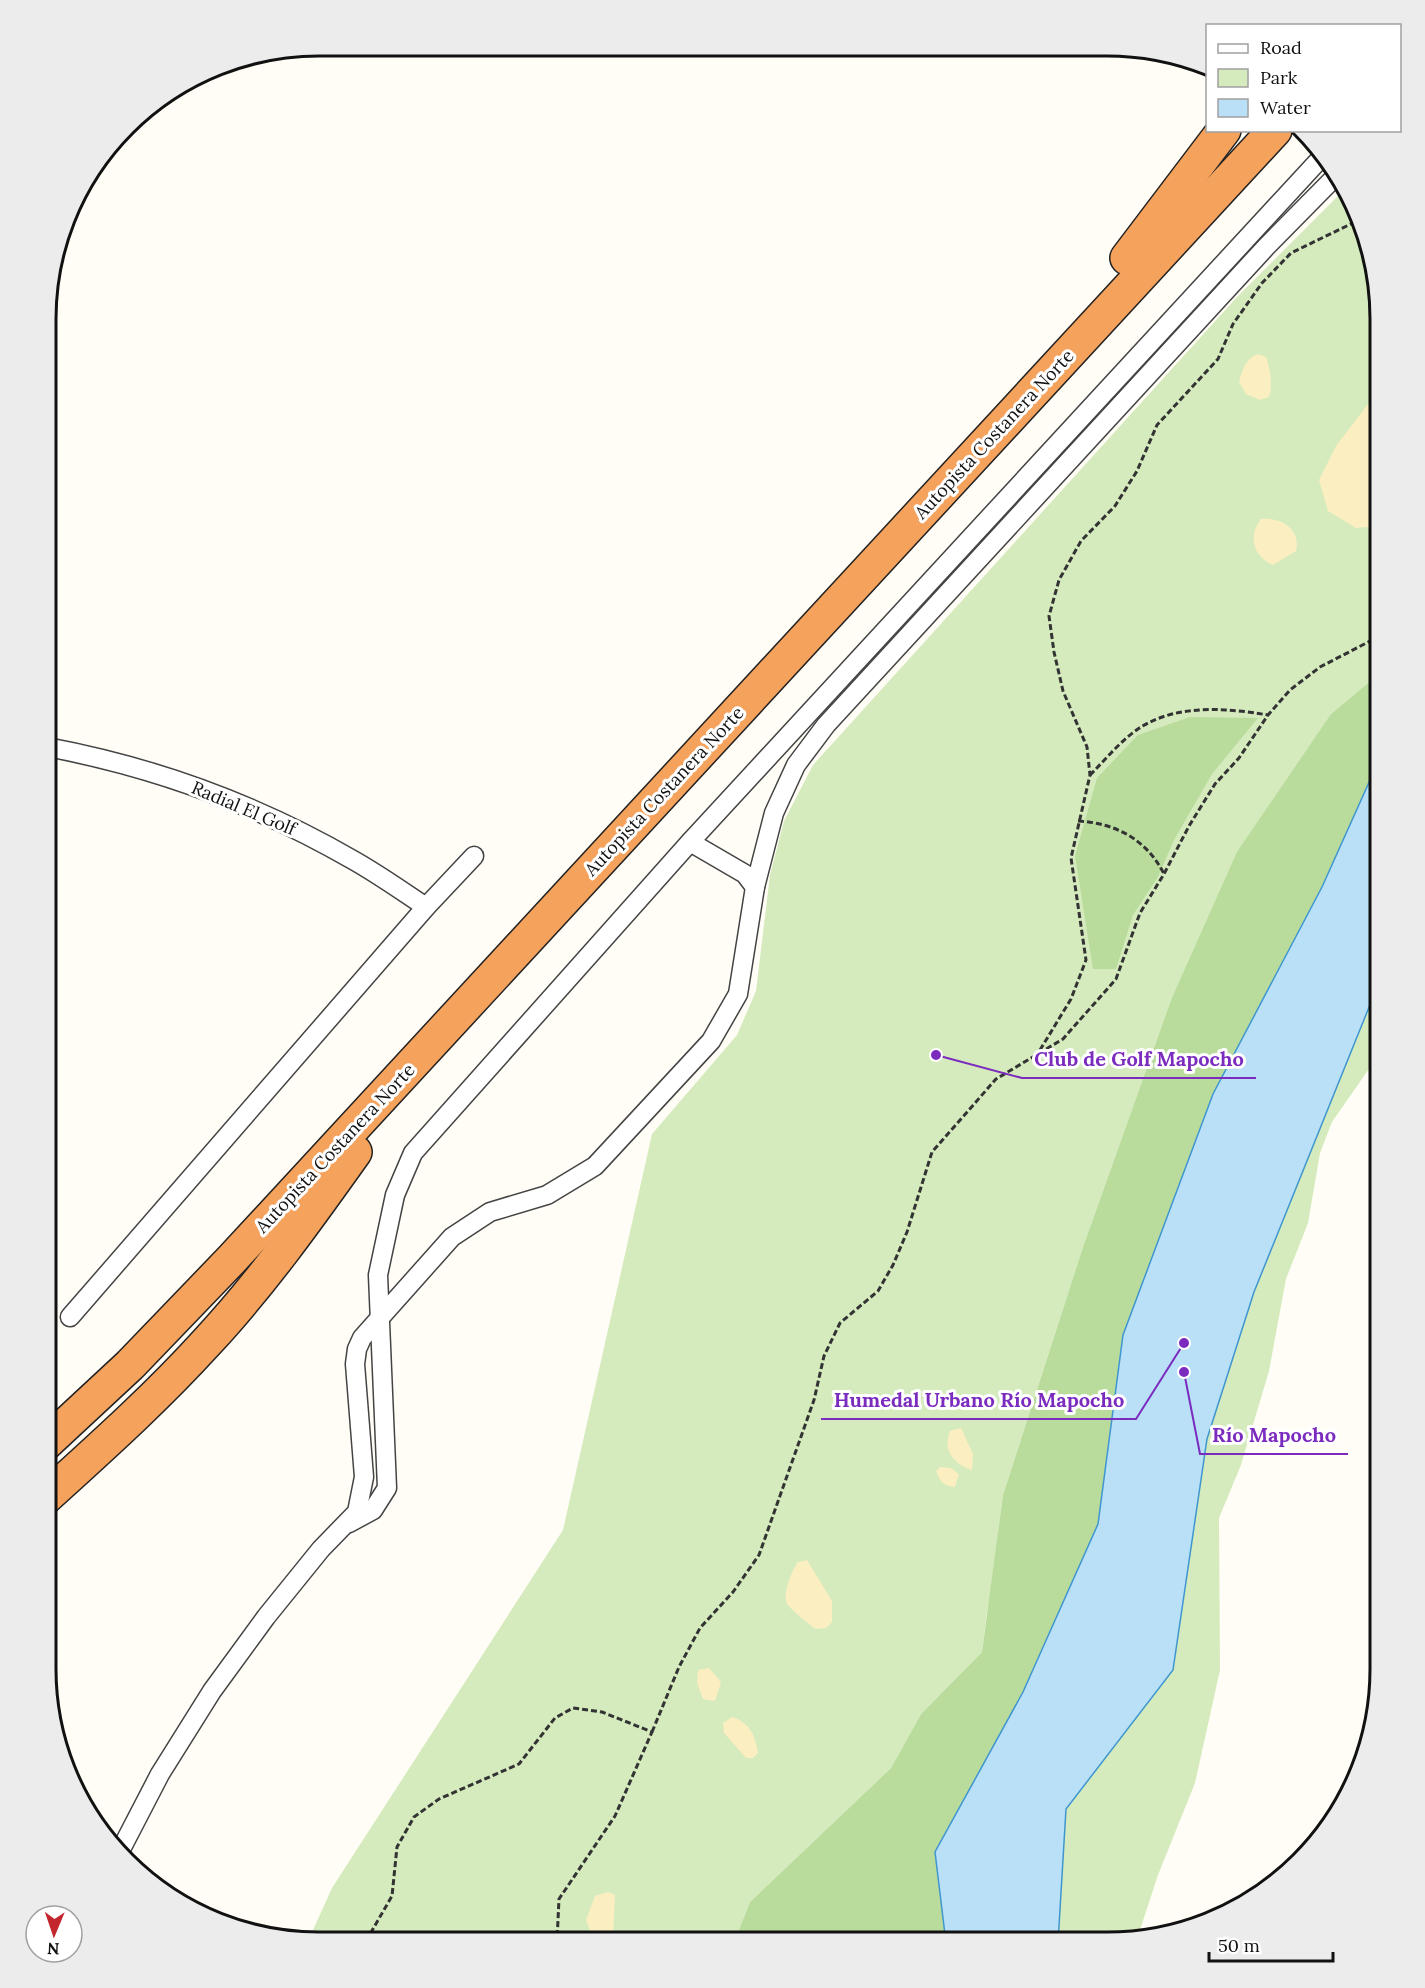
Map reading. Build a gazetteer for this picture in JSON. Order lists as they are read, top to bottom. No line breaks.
{"streets":{"highway":["Autopista Costanera Norte"],"street":["Radial El Golf"]},"places":["Club de Golf Mapocho","Humedal Urbano Río Mapocho","Río Mapocho"],"legend":["Road","Park","Water"],"scale_bar":"50 m","north":"bottom"}
